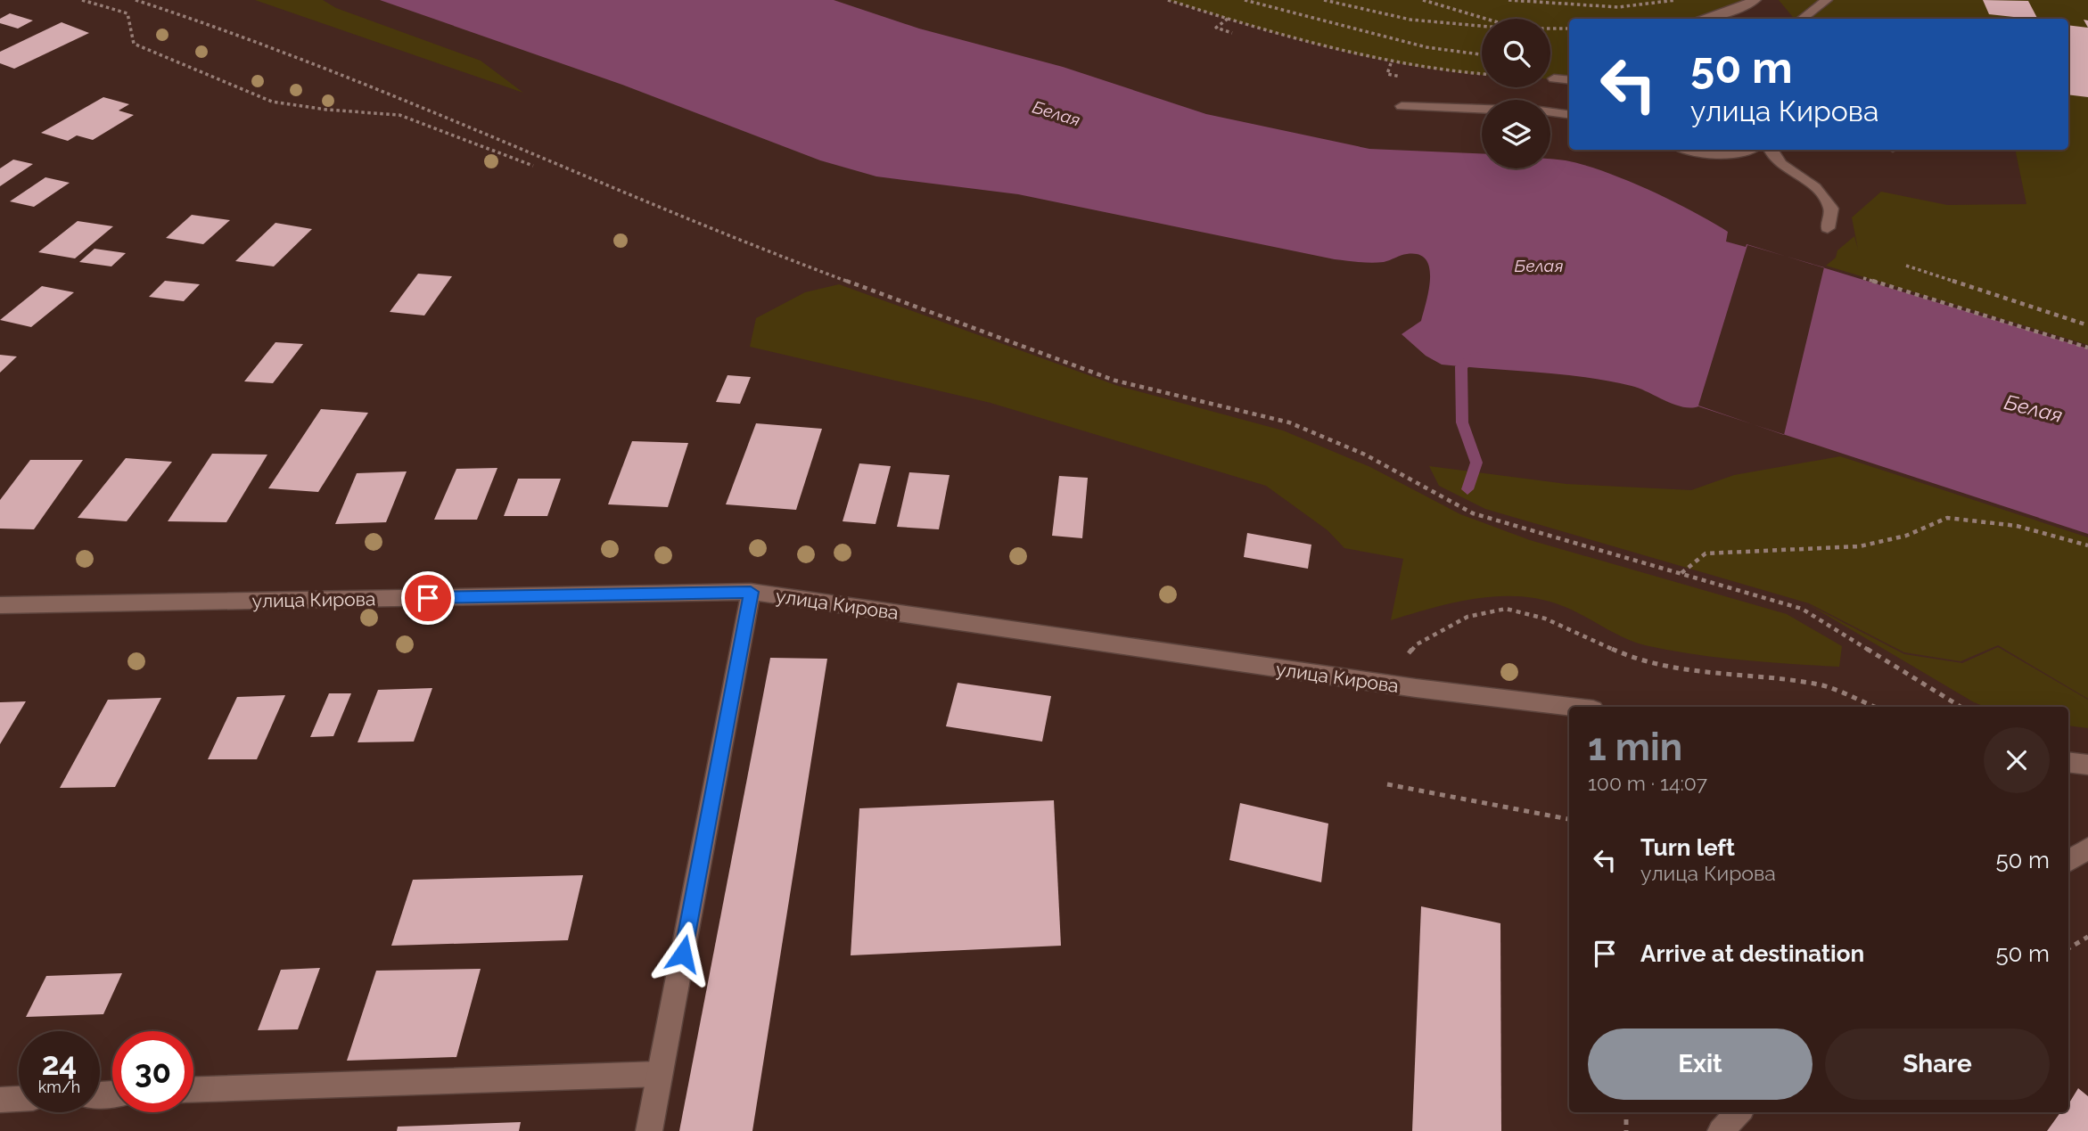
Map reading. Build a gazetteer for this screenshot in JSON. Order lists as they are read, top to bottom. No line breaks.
{"streets":{"street":["улица Кирова"]},"water":["Белая"],"page":{"turn":["50 m","улица Кирова"],"heading":["1 min","100 m · 14:07"],"list":[{"name":"Turn left","note":"улица Кирова","value":"50 m"},{"name":"Arrive at destination","value":"50 m"}],"buttons":["Exit","Share"],"speed":"24 km/h","limit":"30"}}
